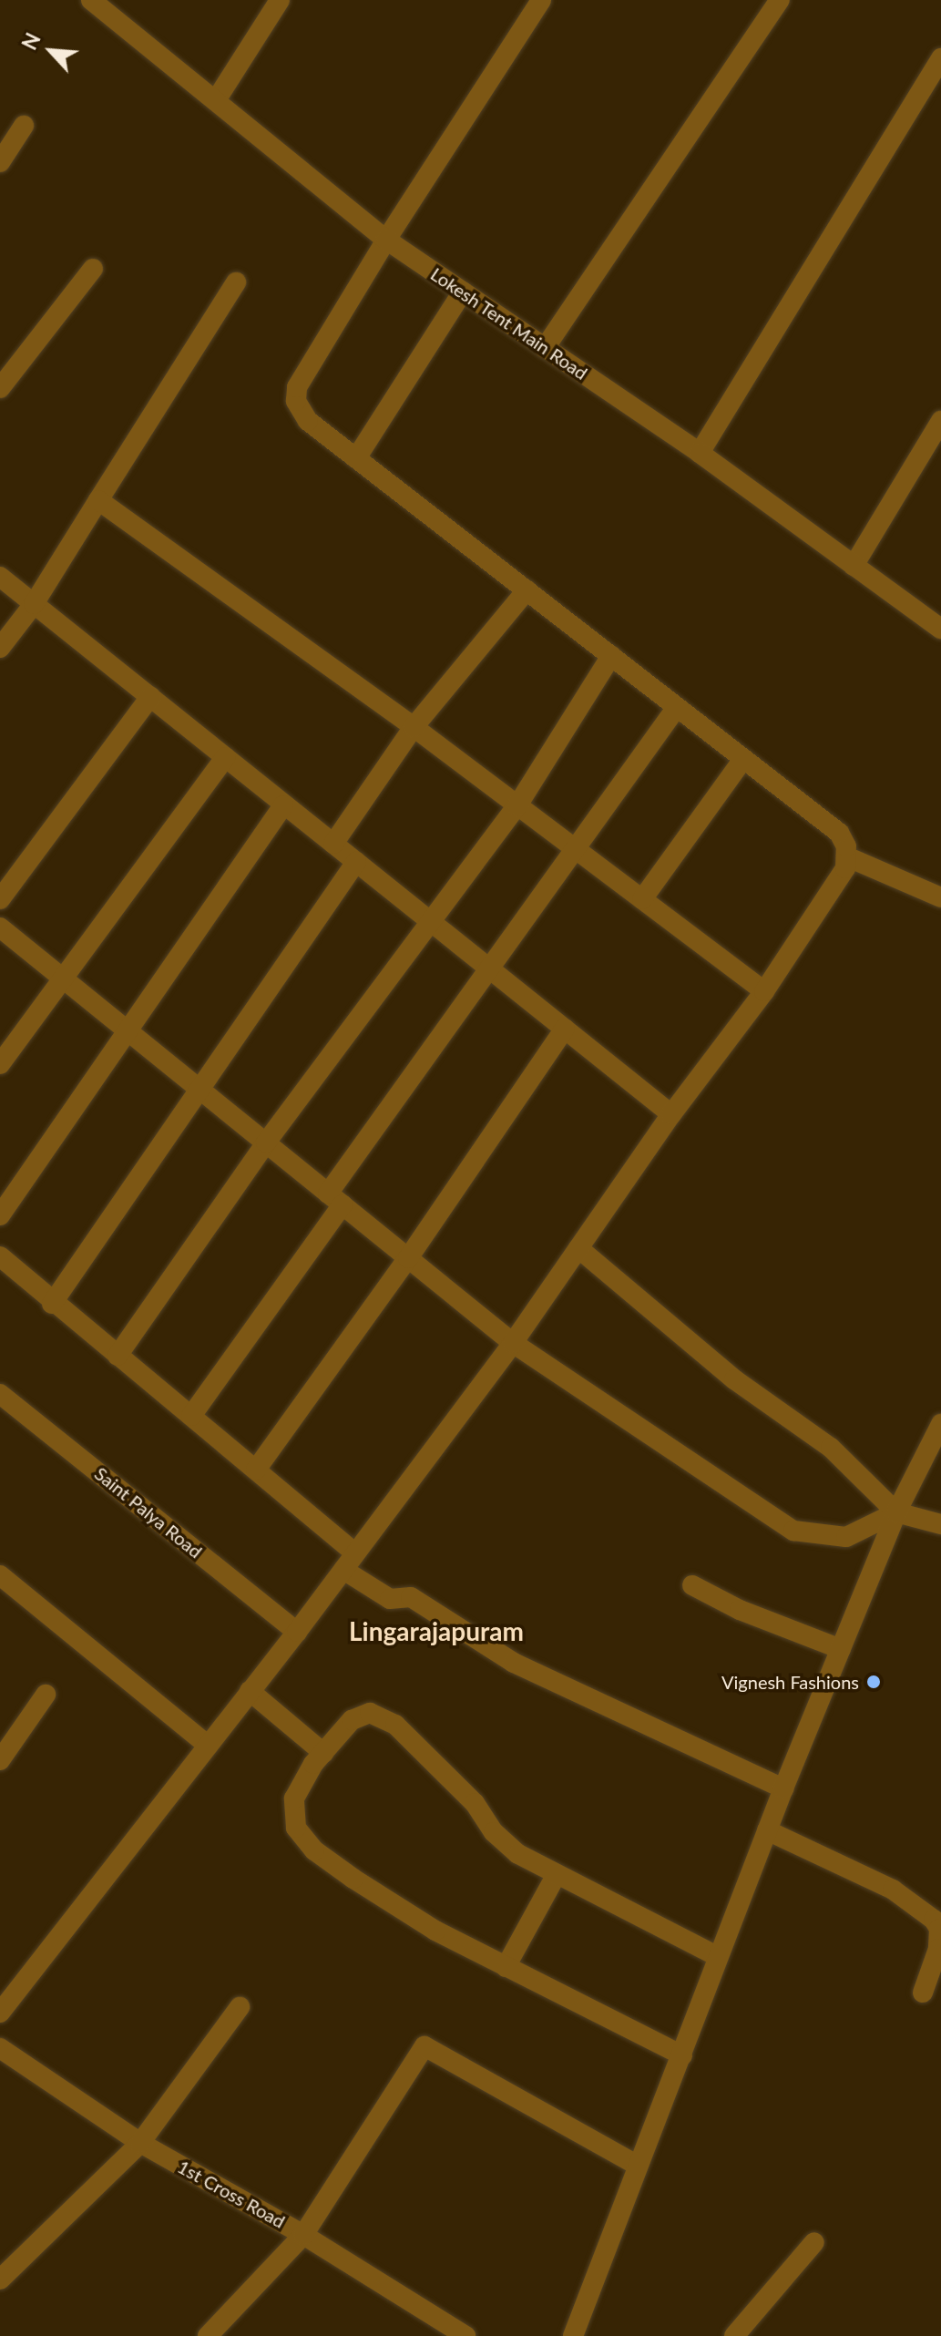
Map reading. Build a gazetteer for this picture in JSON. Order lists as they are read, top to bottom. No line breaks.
{"streets":{"street":["Lokesh Tent Main Road","Saint Palya Road","1st Cross Road"]},"districts":["Lingarajapuram"],"places":["Vignesh Fashions"],"north":"top left"}
